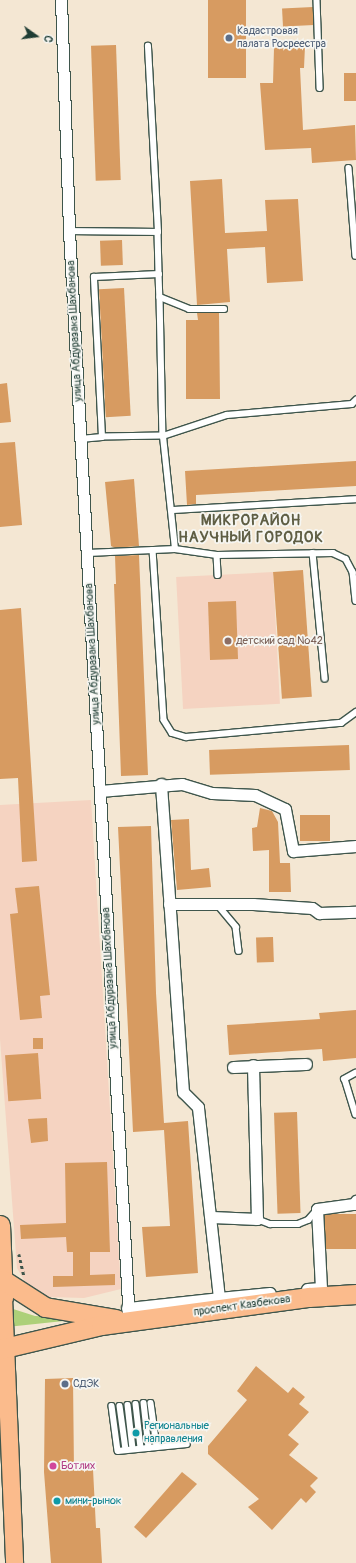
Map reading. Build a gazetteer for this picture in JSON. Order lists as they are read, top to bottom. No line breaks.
{"streets":{"highway":["проспект Казбекова"],"street":["улица Абдуразака Шахбанова"]},"crossings":[["улица Абдуразака Шахбанова","проспект Казбекова"]],"districts":["МИКРОРАЙОН НАУЧНЫЙ ГОРОДОК"],"places":["Кадастровая палата Росреестра","детский сад №42","СДЭК","Региональные направления","Ботлих","мини-рынок"],"north":"right"}
